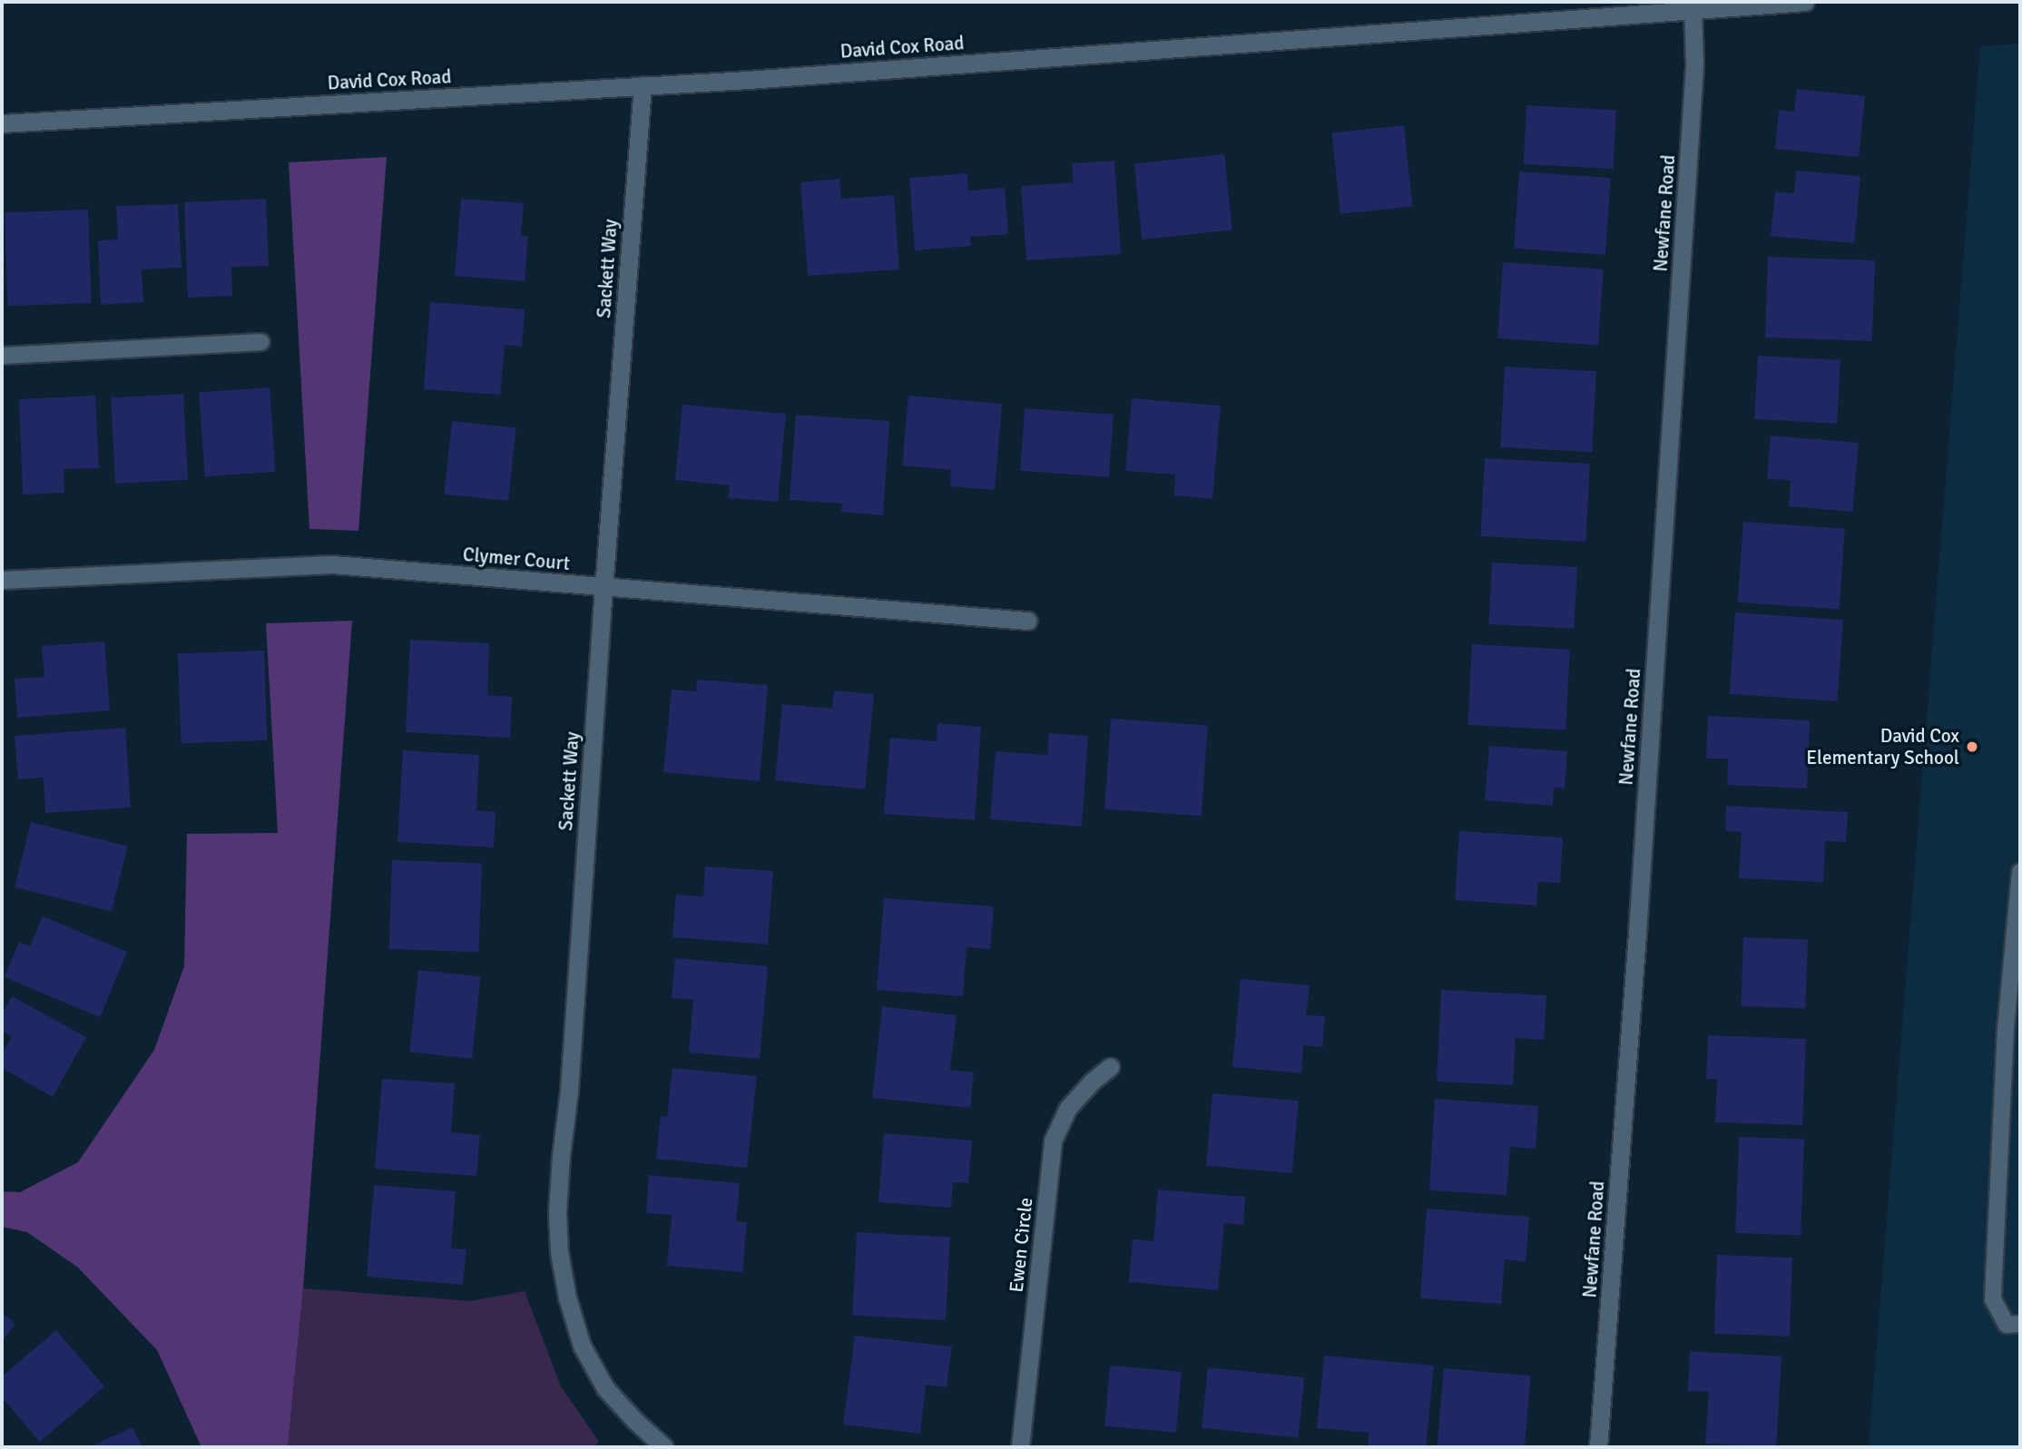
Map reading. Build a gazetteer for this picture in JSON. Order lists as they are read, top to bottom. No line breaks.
{"streets":{"street":["David Cox Road","Newfane Road","Sackett Way","Clymer Court","Ewen Circle"]},"crossings":[["David Cox Road","Newfane Road"],["David Cox Road","Sackett Way"],["Sackett Way","Clymer Court"]],"places":["David Cox Elementary School"]}
